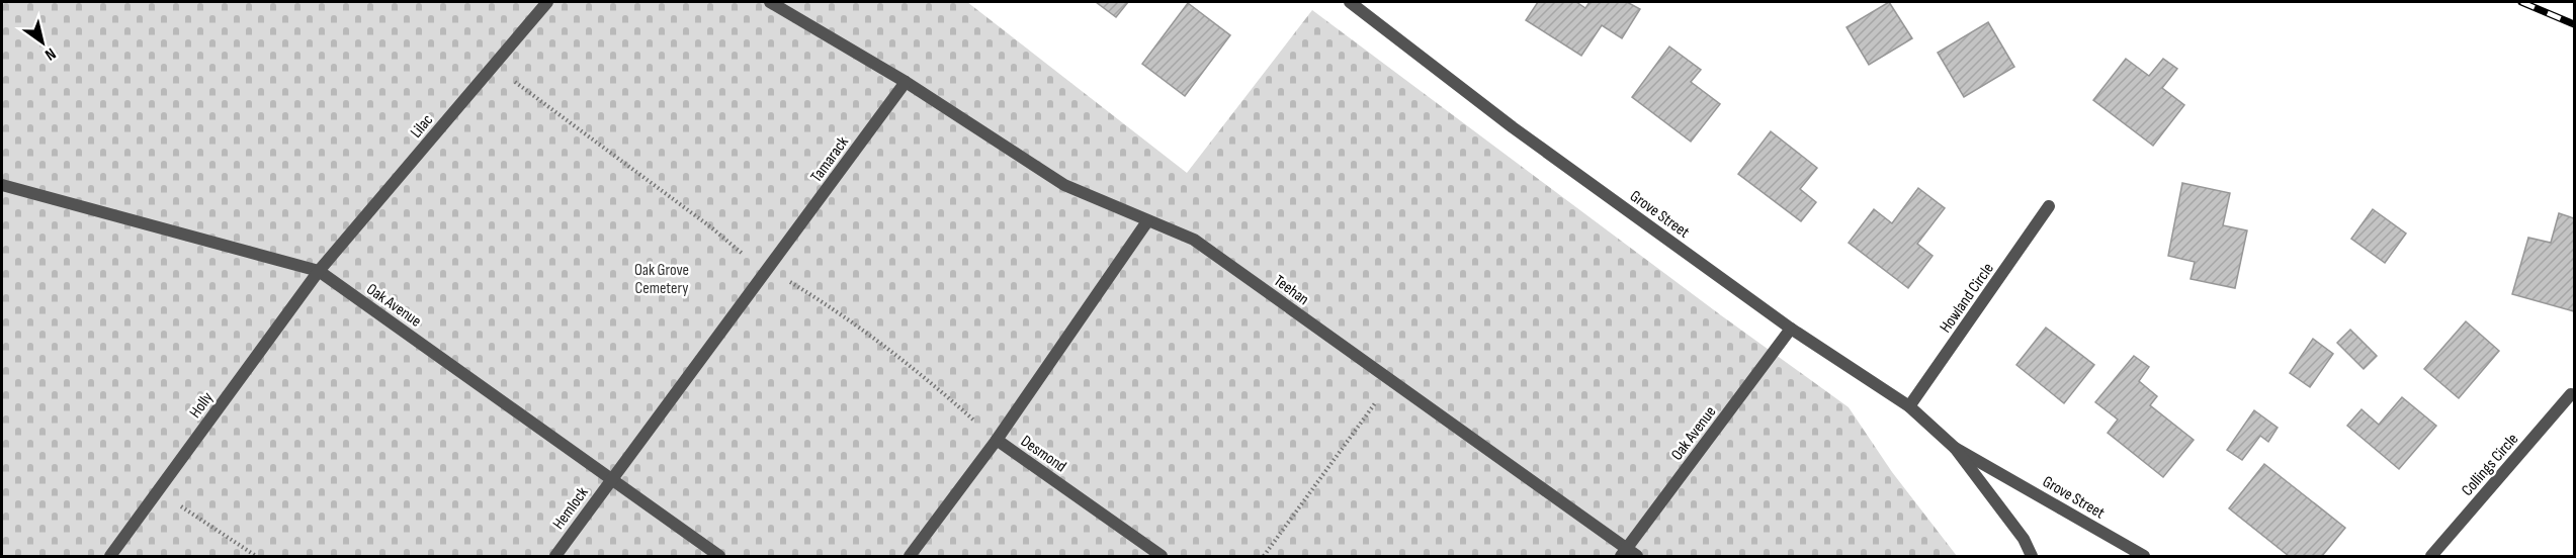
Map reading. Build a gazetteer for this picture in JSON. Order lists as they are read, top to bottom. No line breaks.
{"streets":{"street":["Lilac","Tamarack","Grove Street","Teehan","Howland Circle","Oak Avenue","Holly","Desmond","Collings Circle","Hemlock"]},"crossings":[["Lilac","Oak Avenue"],["Lilac","Holly"],["Tamarack","Oak Avenue"],["Tamarack","Hemlock"],["Grove Street","Howland Circle"],["Grove Street","Oak Avenue"],["Teehan","Oak Avenue"],["Oak Avenue","Holly"],["Oak Avenue","Hemlock"]],"parks":["Oak Grove Cemetery"],"north":"bottom right"}
